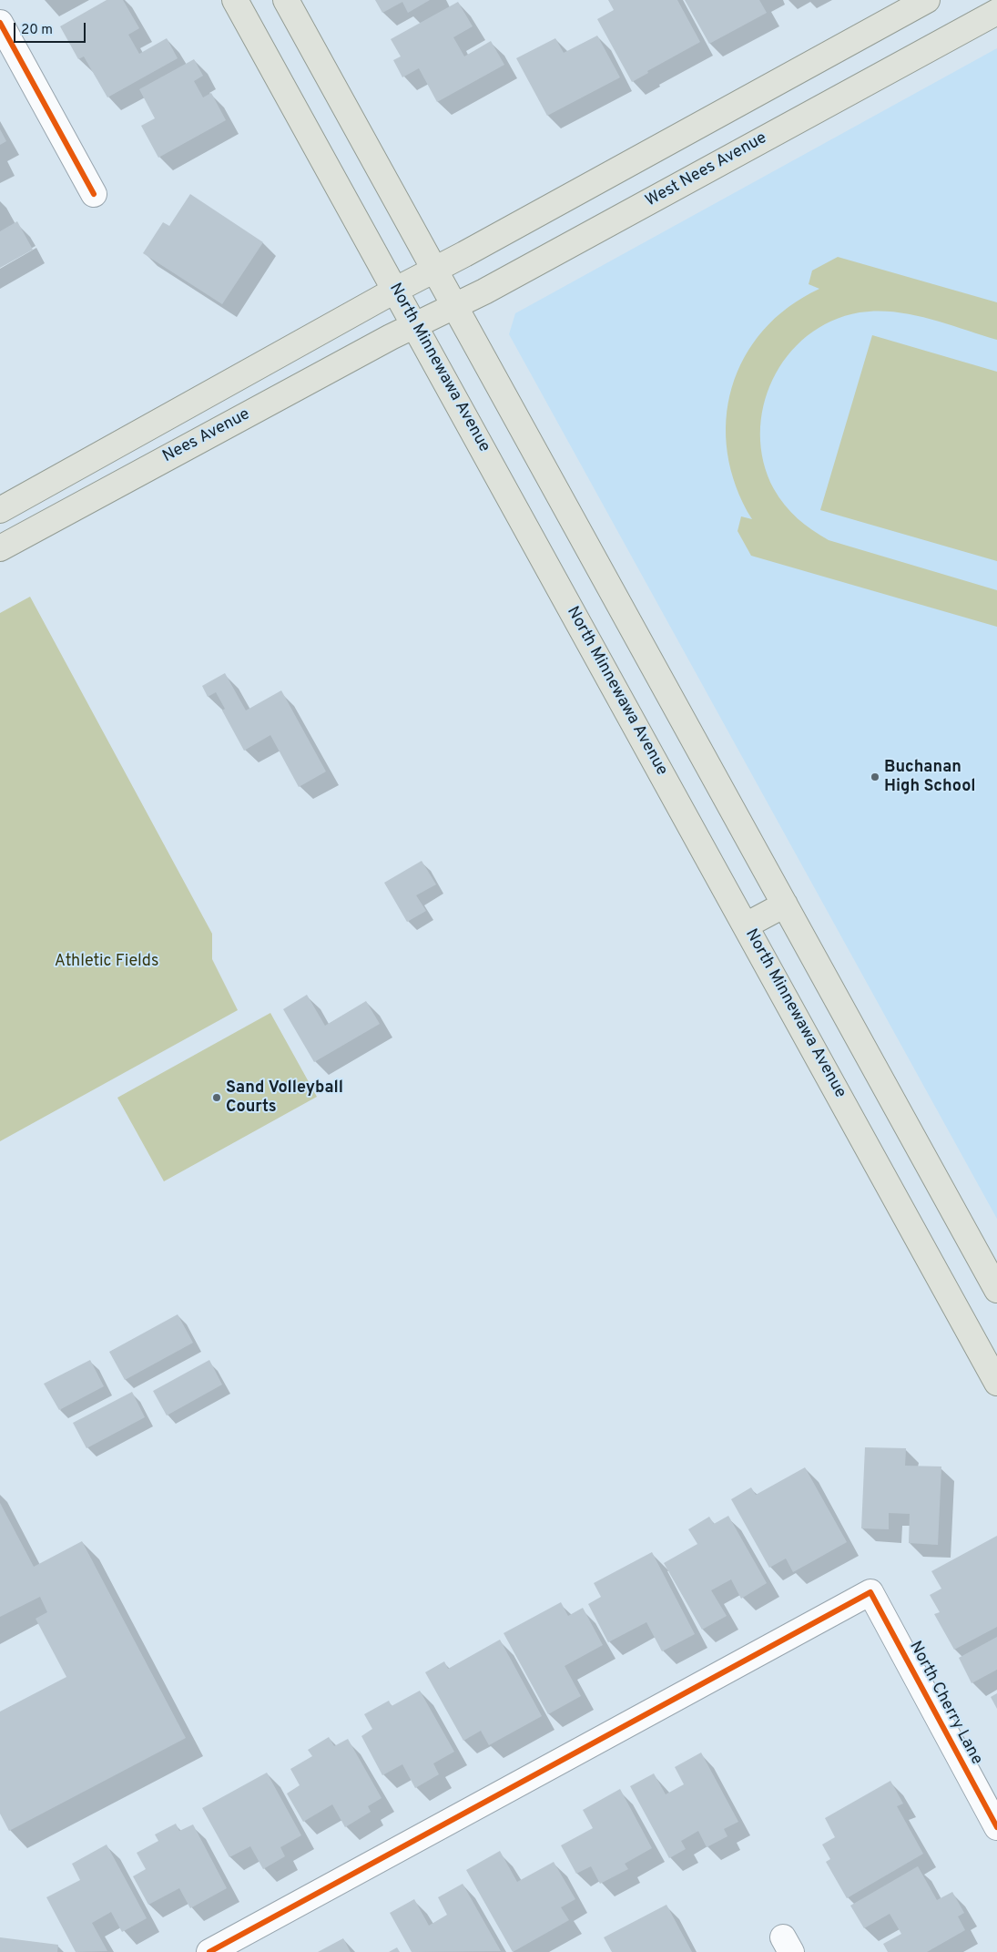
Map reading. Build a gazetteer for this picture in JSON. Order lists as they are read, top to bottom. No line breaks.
{"streets":{"main road":["West Nees Avenue","North Minnewawa Avenue","Nees Avenue"],"street":["North Cherry Lane"]},"crossings":[["West Nees Avenue","North Minnewawa Avenue"],["West Nees Avenue","Nees Avenue"],["North Minnewawa Avenue","Nees Avenue"]],"parks":["Athletic Fields"],"places":["Buchanan High School","Sand Volleyball Courts"],"scale_bar":"20 m"}
